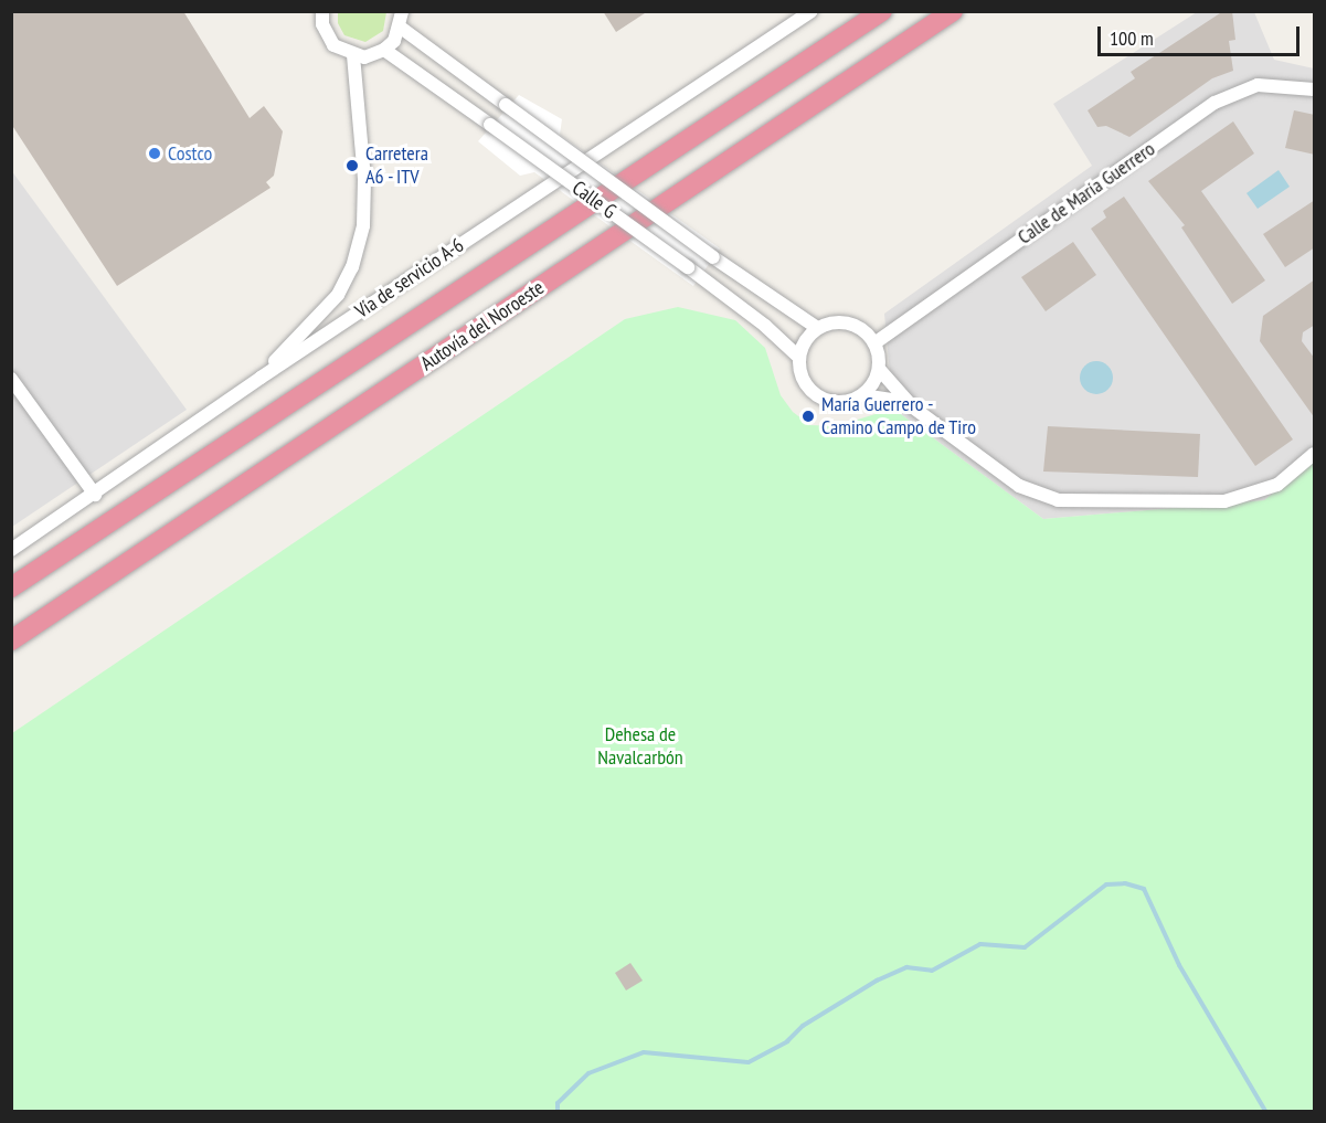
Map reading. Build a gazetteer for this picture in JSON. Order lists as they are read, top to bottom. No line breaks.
{"streets":{"highway":["Autovía del Noroeste"],"street":["Calle de María Guerrero","Calle G","Vía de servicio A-6"]},"crossings":[["Calle de María Guerrero","Calle G"]],"parks":["Dehesa de Navalcarbón"],"places":["Costco","Carretera A6 - ITV","María Guerrero - Camino Campo de Tiro"],"scale_bar":"100 m"}
